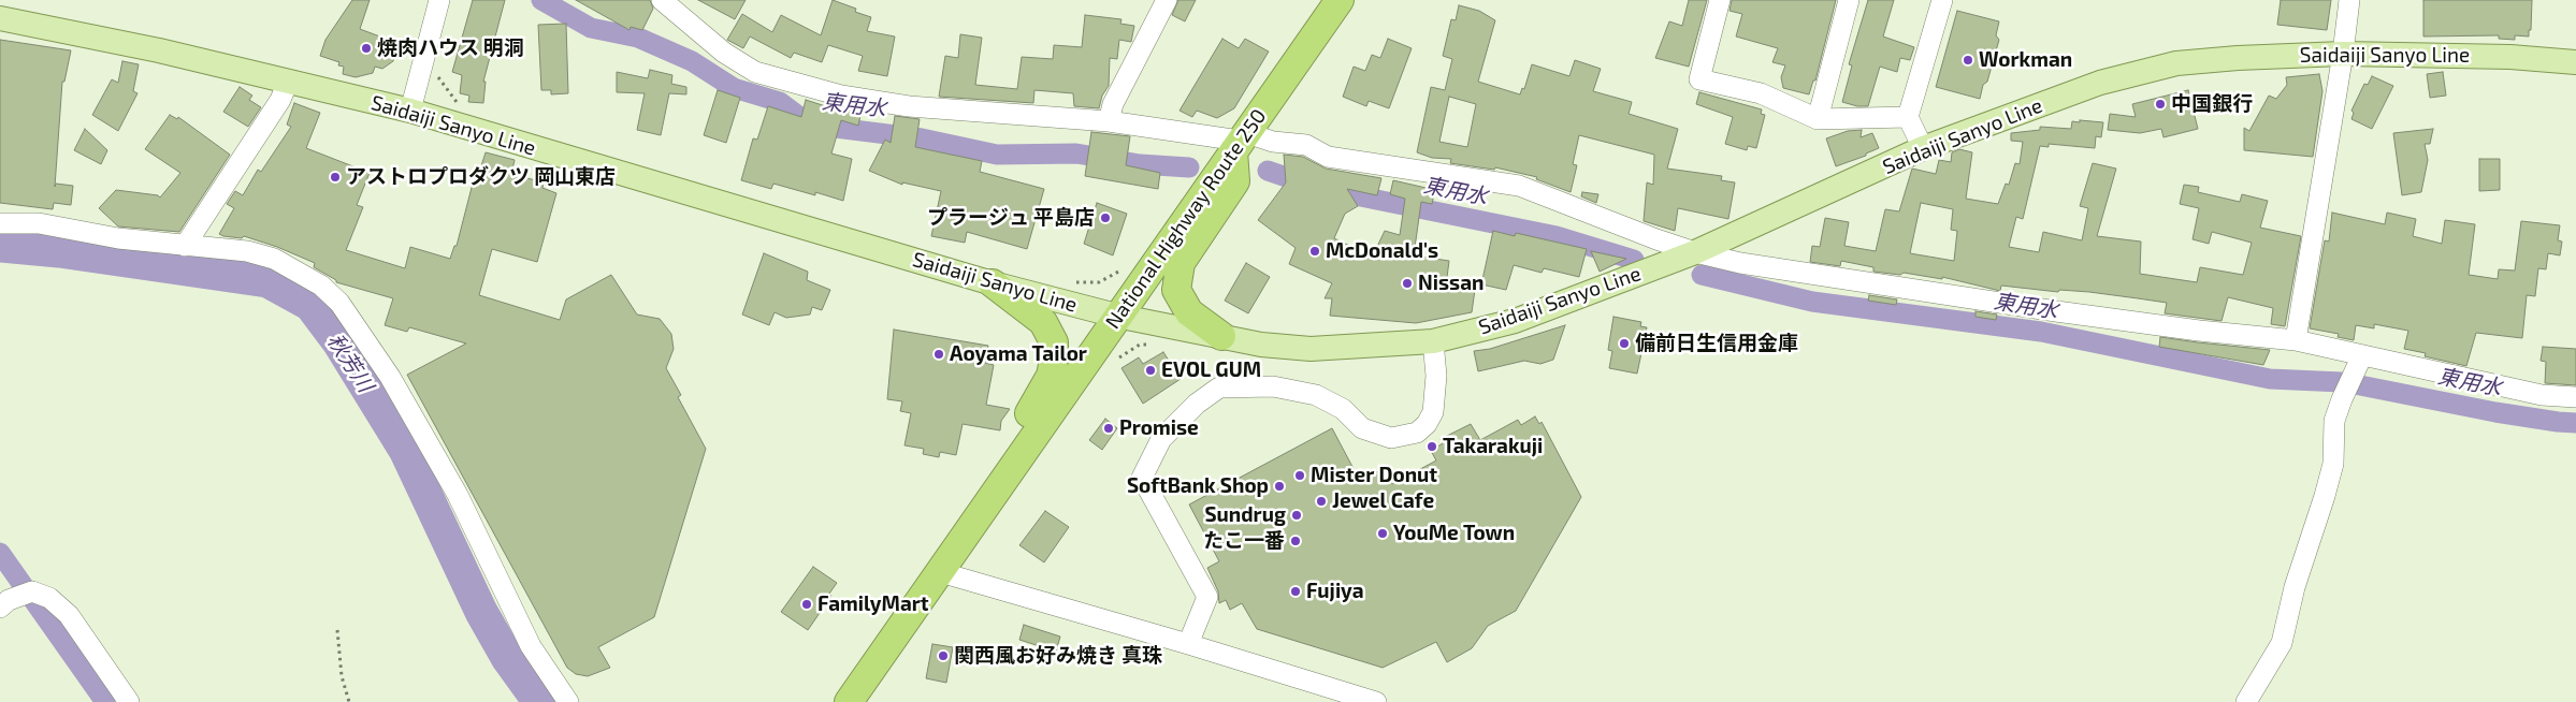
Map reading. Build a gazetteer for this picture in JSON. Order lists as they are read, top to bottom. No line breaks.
{"streets":{"highway":["National Highway Route 250"],"main road":["Saidaiji Sanyo Line"]},"crossings":[["Saidaiji Sanyo Line","National Highway Route 250"]],"water":["東用水","秋芳川"],"places":["焼肉ハウス 明洞","Workman","中国銀行","アストロプロダクツ 岡山東店","プラージュ 平島店","McDonald's","Nissan","備前日生信用金庫","Aoyama Tailor","EVOL GUM","Promise","Takarakuji","Mister Donut","SoftBank Shop","Jewel Cafe","Sundrug","YouMe Town","たこ一番","Fujiya","FamilyMart","関西風お好み焼き 真珠"]}
